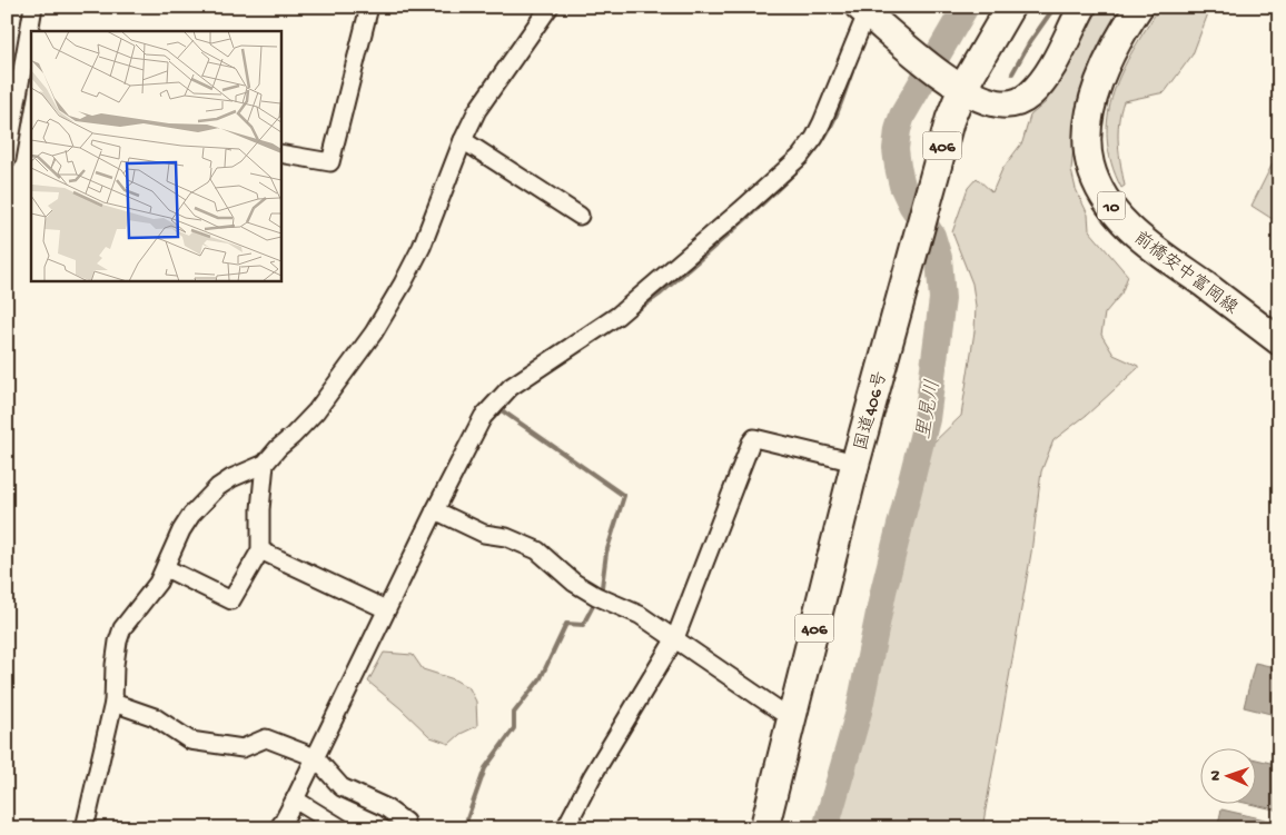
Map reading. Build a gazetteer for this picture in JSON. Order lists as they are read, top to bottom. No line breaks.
{"streets":{"highway":["406","国道406号"],"main road":["10","前橋安中富岡線"]},"water":["里見川"],"north":"left"}
